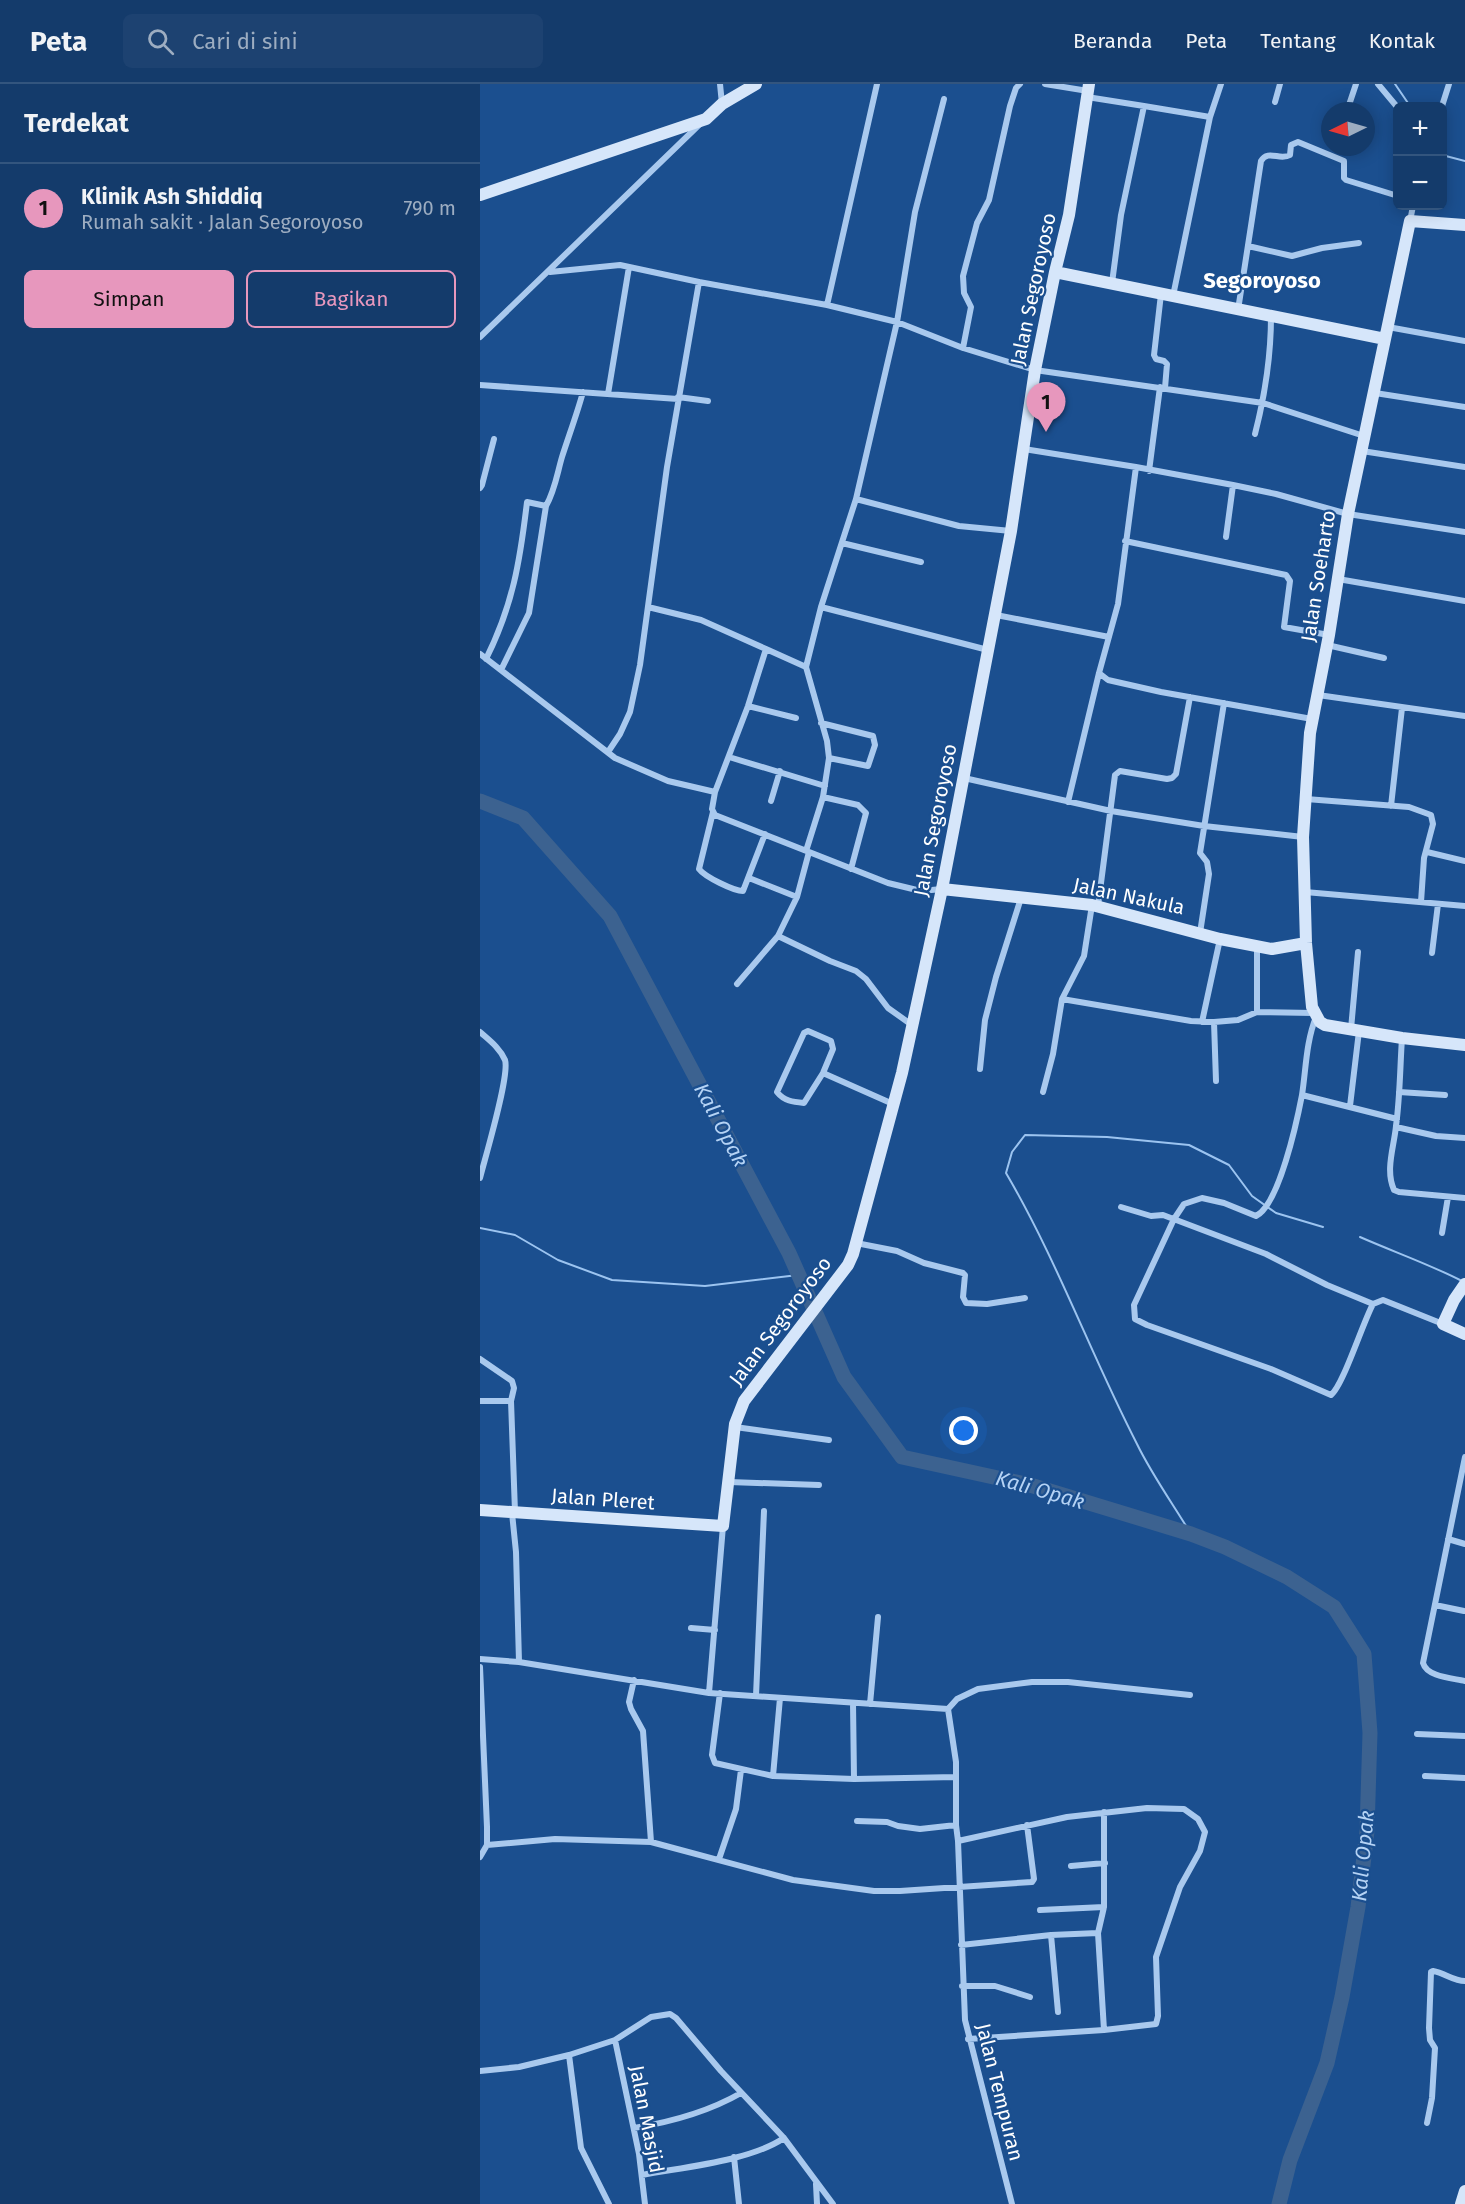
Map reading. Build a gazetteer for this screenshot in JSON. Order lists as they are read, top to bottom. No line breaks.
{"streets":{"main road":["Jalan Segoroyoso","Jalan Soeharto","Jalan Nakula","Jalan Pleret"],"street":["Jalan Tempuran","Jalan Masjid"]},"crossings":[["Jalan Segoroyoso","Jalan Nakula"],["Jalan Segoroyoso","Jalan Pleret"],["Jalan Soeharto","Jalan Nakula"]],"districts":["Segoroyoso"],"water":["Kali Opak"],"north":"left","page":{"header":"Peta","search":"Cari di sini","nav":["Beranda","Peta","Tentang","Kontak"],"heading":"Terdekat","map_buttons":["+","−"],"list":[{"mark":"1","name":"Klinik Ash Shiddiq","note":"Rumah sakit · Jalan Segoroyoso","value":"790 m"}],"buttons":["Simpan","Bagikan"],"pins":"1"}}
